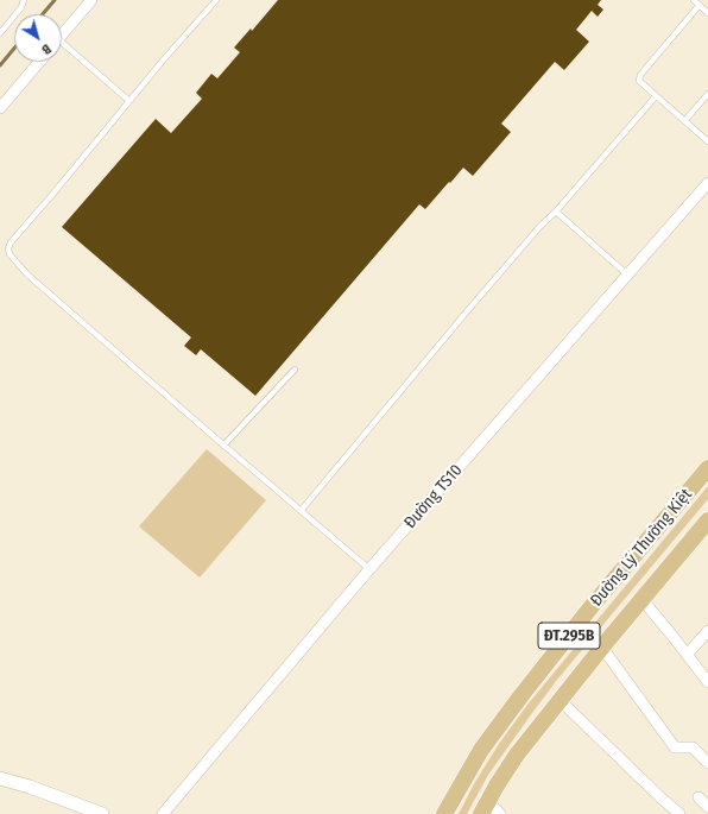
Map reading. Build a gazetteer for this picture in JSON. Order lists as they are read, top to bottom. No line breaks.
{"streets":{"main road":["Đường Lý Thường Kiệt","ĐT.295B"],"street":["Đường TS10"]},"north":"bottom right"}
